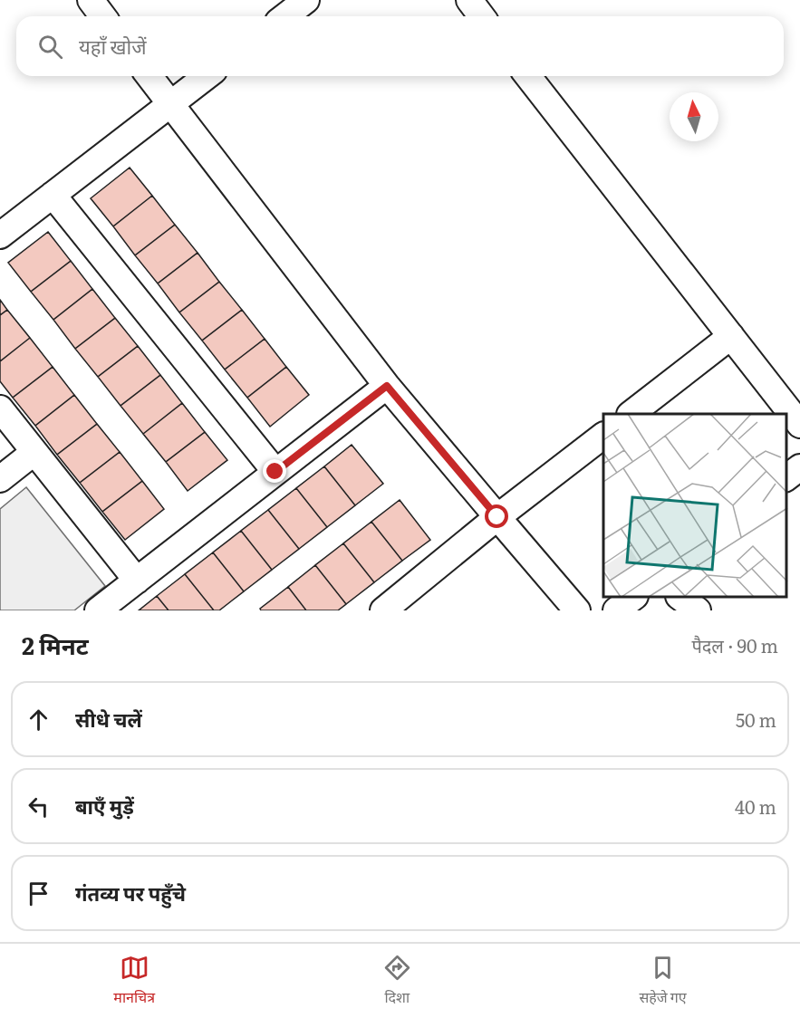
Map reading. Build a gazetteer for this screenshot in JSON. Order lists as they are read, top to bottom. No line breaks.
{"north":"top","page":{"search":"यहाँ खोजें","heading":["2 मिनट","पैदल · 90 m"],"list":[["सीधे चलें","50 m"],["बाएँ मुड़ें","40 m"],"गंतव्य पर पहुँचे"],"nav":["मानचित्र","दिशा","सहेजे गए"]}}
